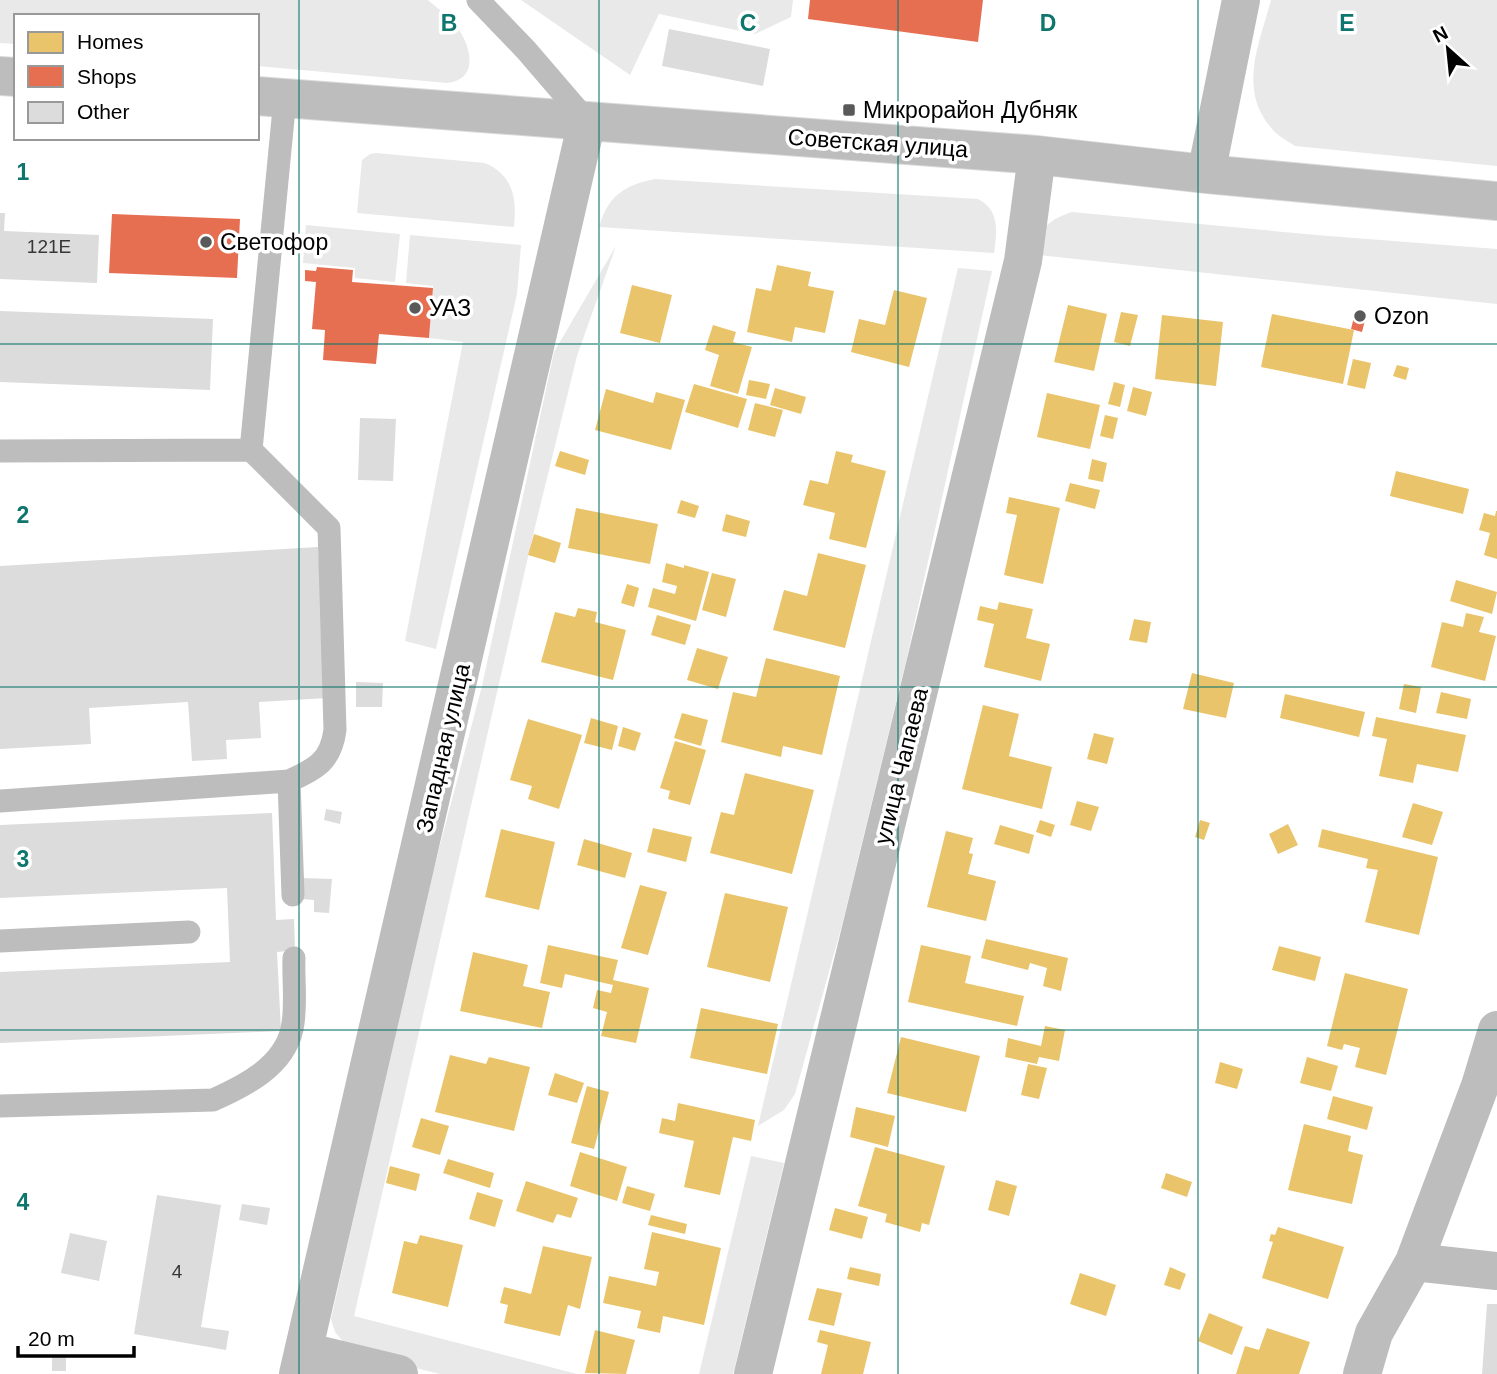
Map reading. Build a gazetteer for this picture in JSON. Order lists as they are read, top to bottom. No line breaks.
{"streets":{"street":["Советская улица","Западная улица","улица Чапаева"]},"crossings":[["Советская улица","Западная улица"],["Советская улица","улица Чапаева"]],"places":{"transit":["Микрорайон Дубняк"],"other":["Светофор","УАЗ","Ozon"]},"house_numbers":["121Е","4"],"legend":["Homes","Shops","Other"],"scale_bar":"20 m","north":"top left","grid":{"columns":["B","C","D","E"],"rows":["1","2","3","4"]}}
